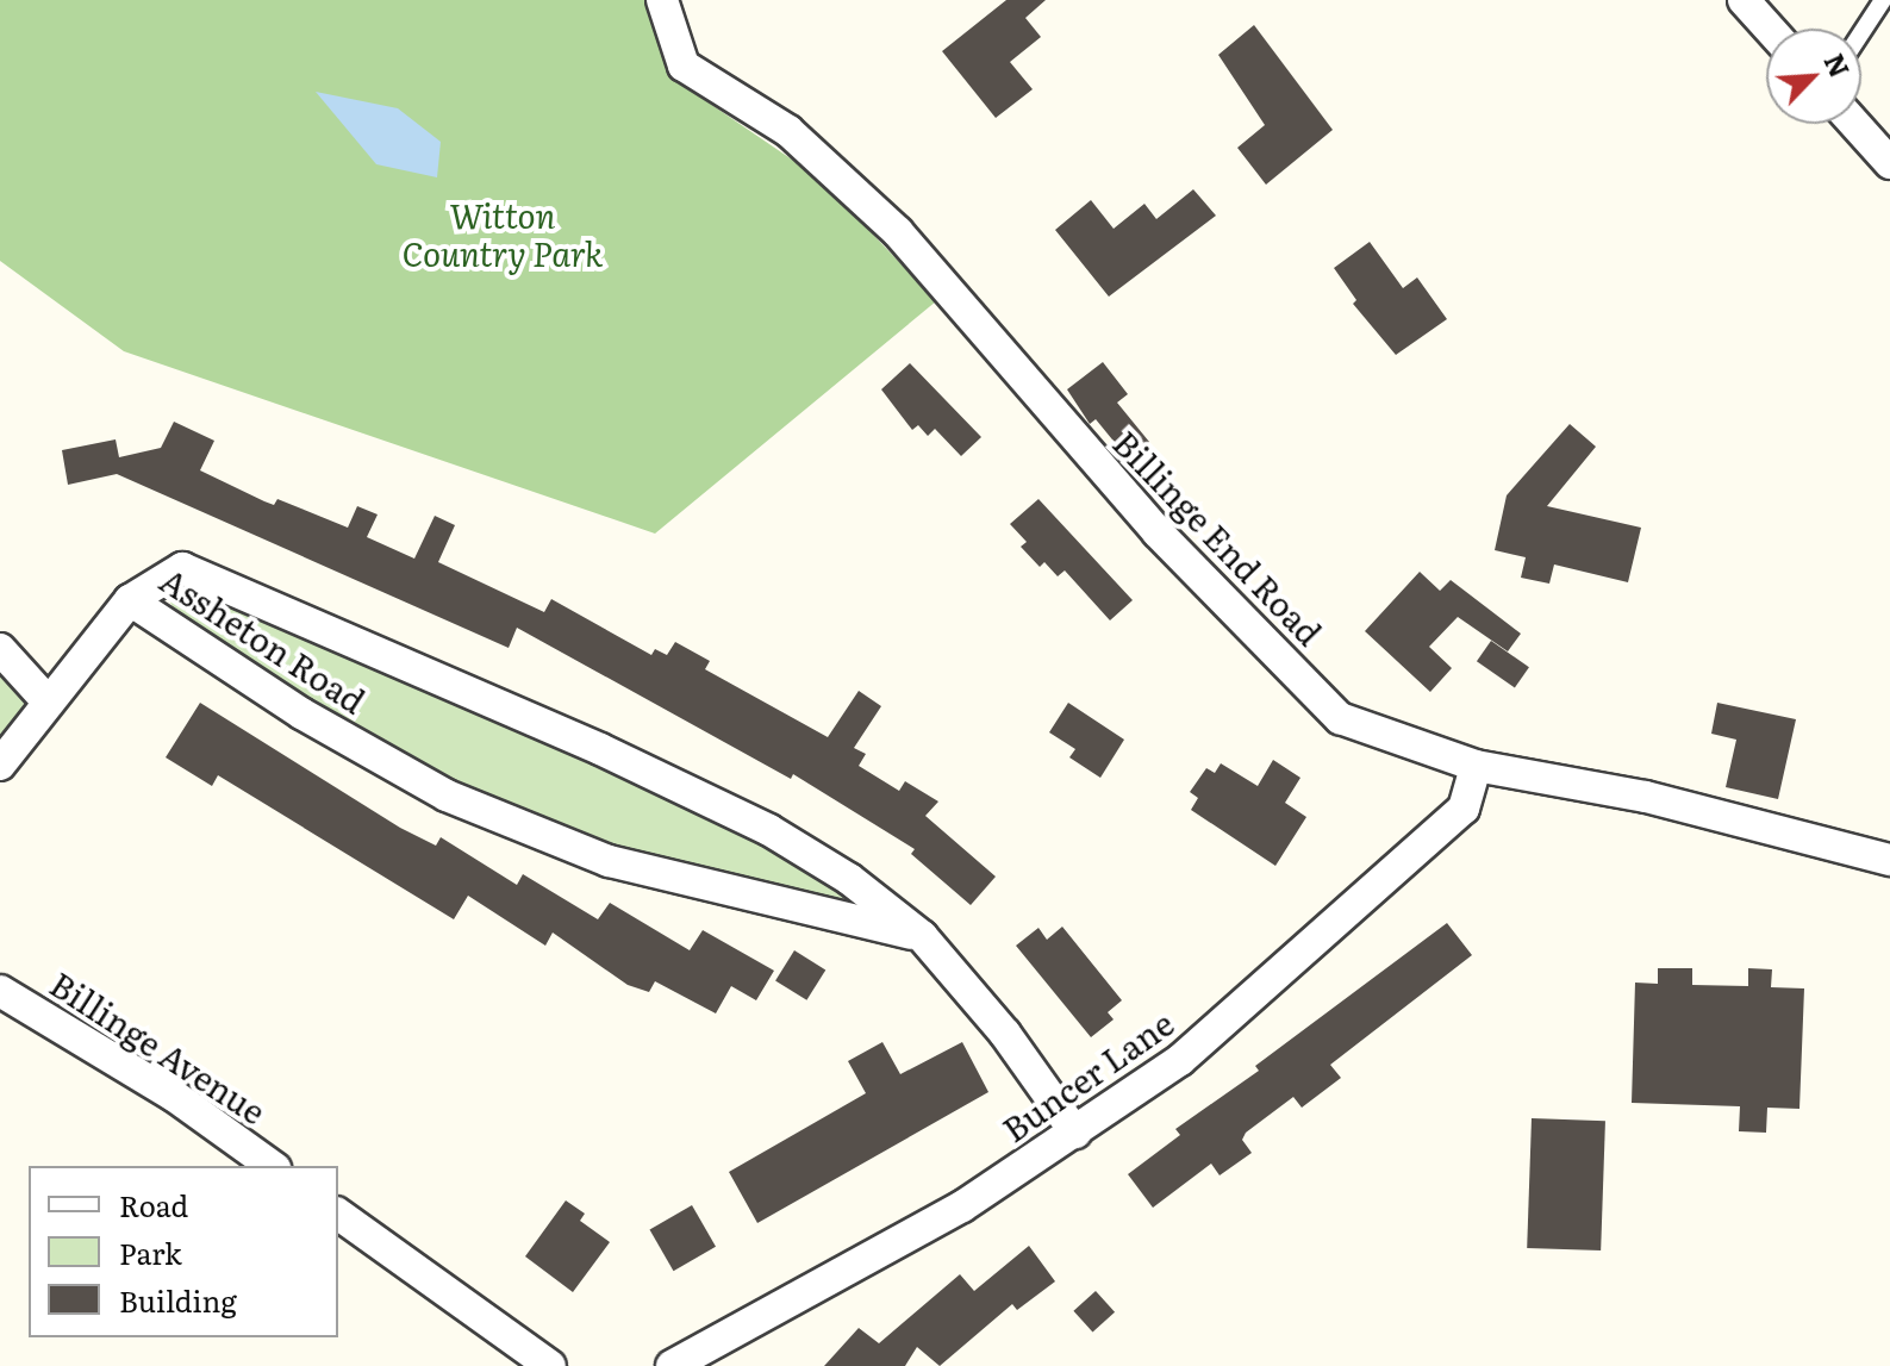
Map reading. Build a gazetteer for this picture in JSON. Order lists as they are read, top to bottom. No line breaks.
{"streets":{"street":["Billinge End Road","Assheton Road","Billinge Avenue","Buncer Lane"]},"crossings":[["Billinge End Road","Buncer Lane"],["Assheton Road","Buncer Lane"]],"parks":["Witton Country Park"],"legend":["Road","Park","Building"],"north":"top right"}
